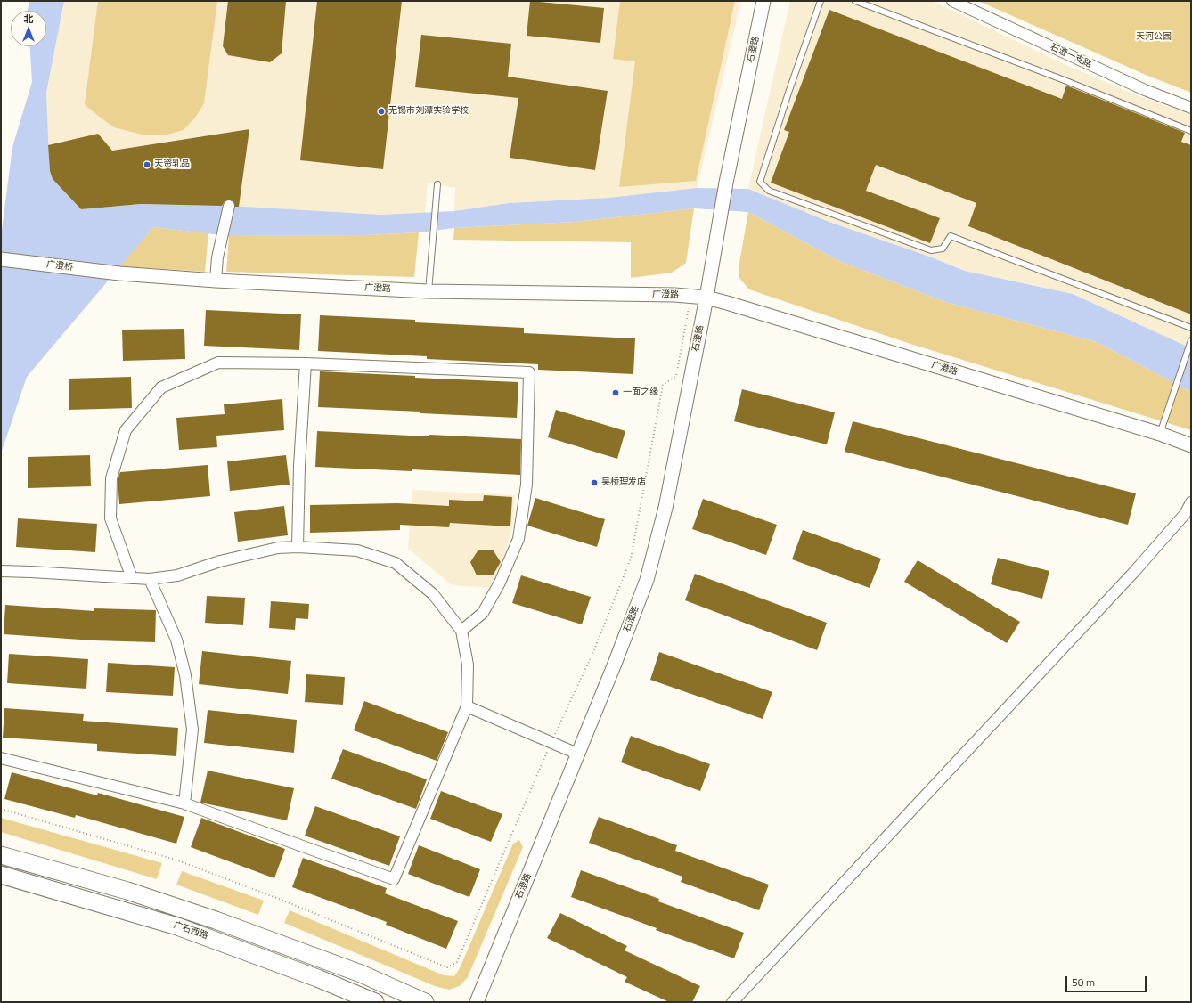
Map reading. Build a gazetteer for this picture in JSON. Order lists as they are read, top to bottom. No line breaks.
{"streets":{"main road":["广石西路"],"street":["石澄路","石澄一支路","广澄桥","广澄路"]},"crossings":[["石澄路","广澄路"],["广澄桥","广澄路"]],"parks":["天河公园"],"places":["无锡市刘潭实验学校","天资乳品","一面之缘","吴桥理发店"],"scale_bar":"50 m","north":"top"}
